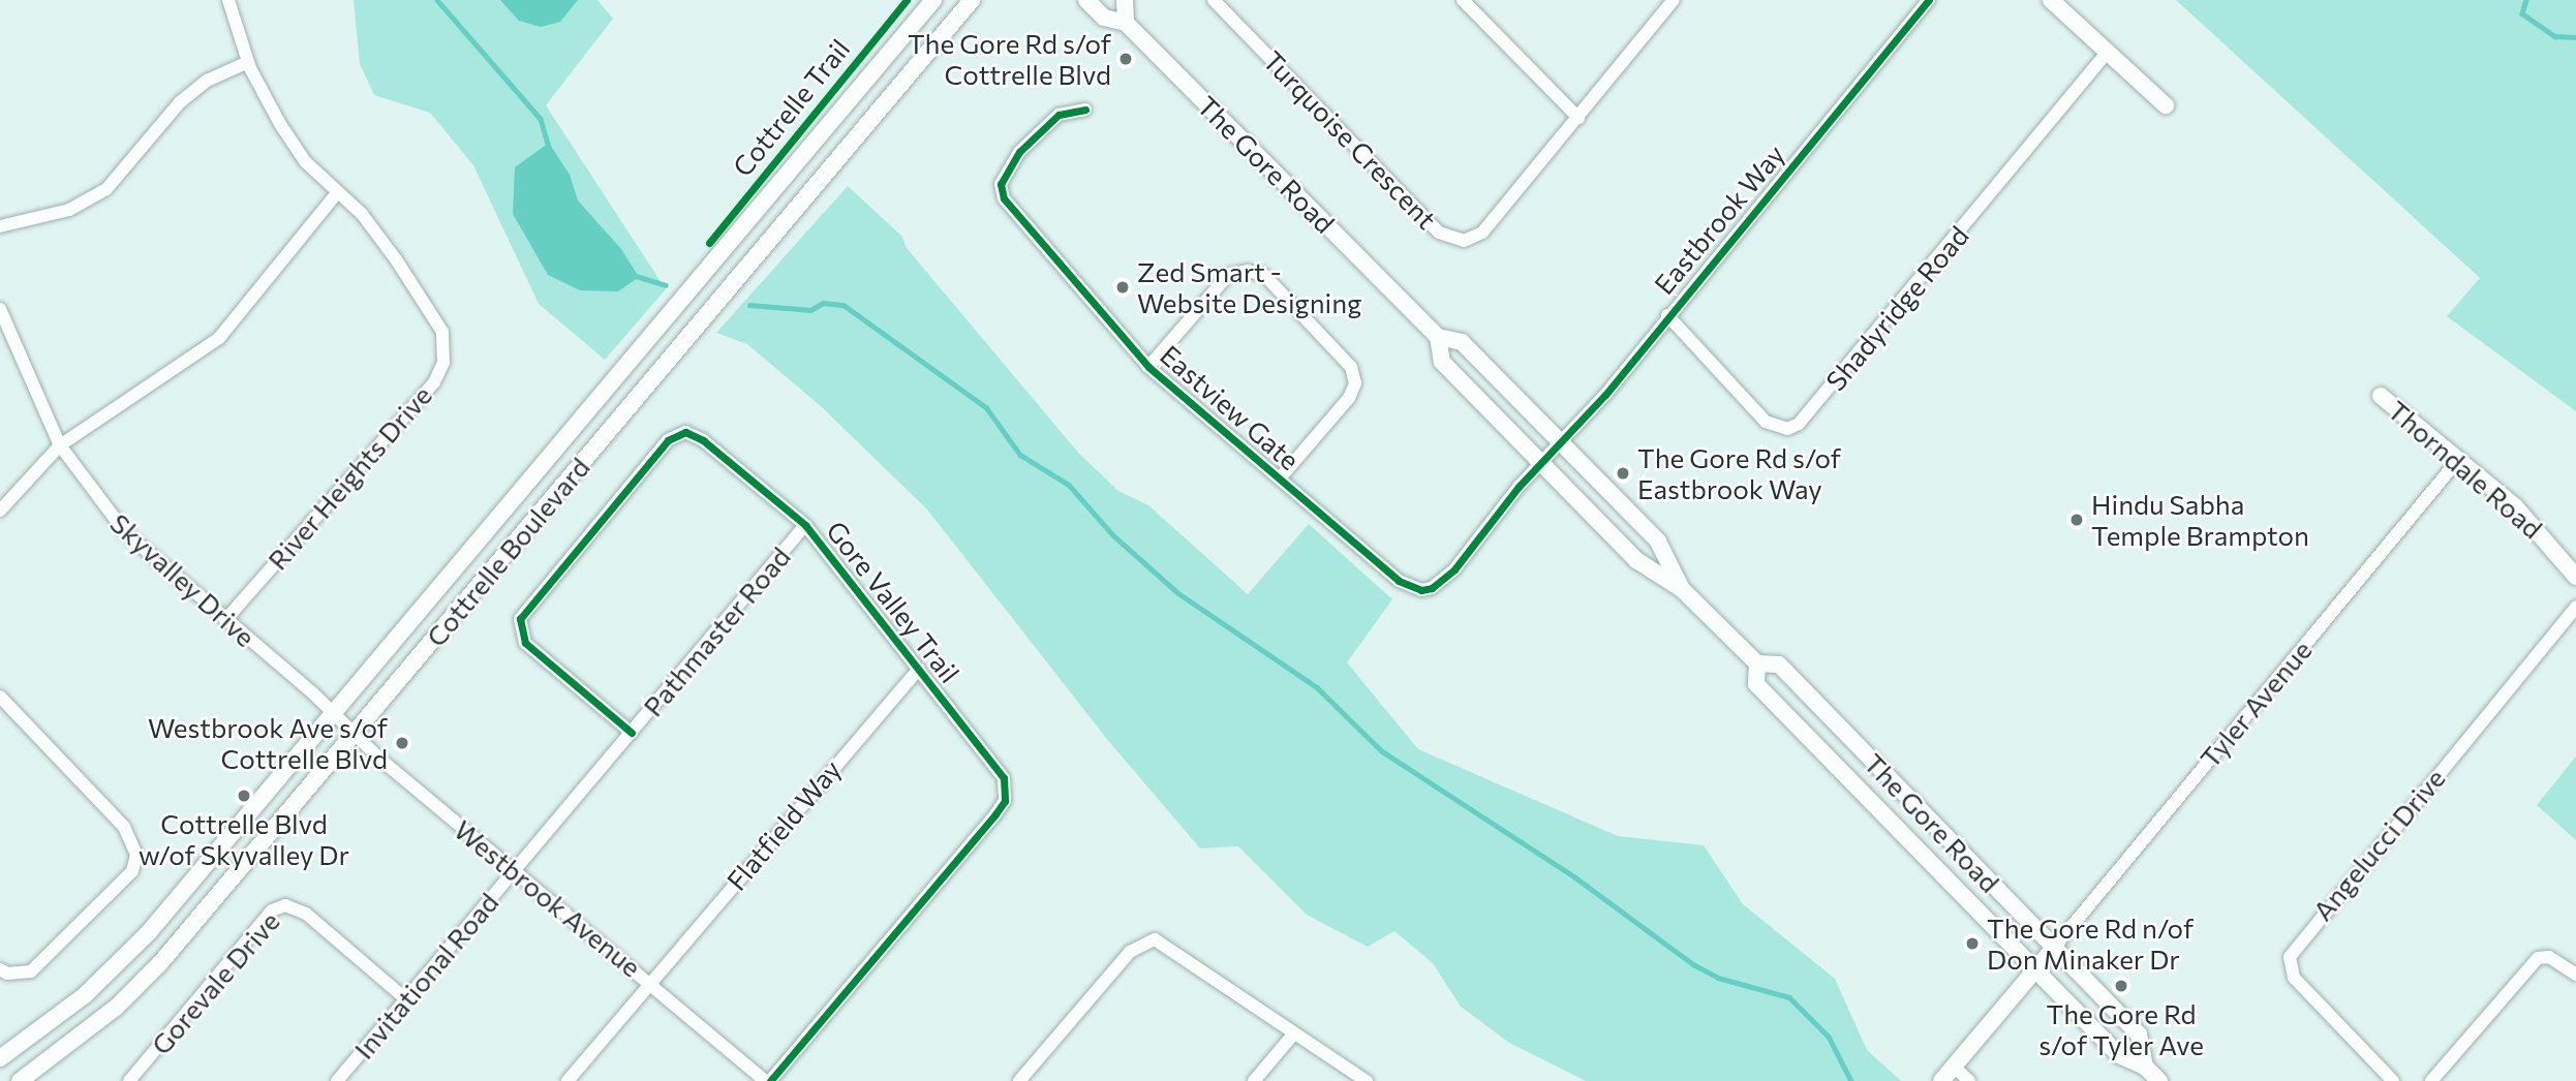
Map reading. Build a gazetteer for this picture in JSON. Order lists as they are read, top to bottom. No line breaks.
{"streets":{"main road":["The Gore Road","Thorndale Road","Cottrelle Boulevard"],"street":["Turquoise Crescent","Eastbrook Way","Shadyridge Road","Eastview Gate","River Heights Drive","Skyvalley Drive","Gore Valley Trail","Pathmaster Road","Tyler Avenue","Flatfield Way","Angelucci Drive","Westbrook Avenue","Invitational Road","Gorevale Drive"],"cycle path":["Cottrelle Trail"]},"crossings":[["The Gore Road","Eastbrook Way"],["The Gore Road","Eastview Gate"],["The Gore Road","Tyler Avenue"],["Eastbrook Way","Shadyridge Road"],["Eastbrook Way","Eastview Gate"],["Thorndale Road","Tyler Avenue"],["River Heights Drive","Skyvalley Drive"],["Cottrelle Boulevard","Skyvalley Drive"],["Cottrelle Boulevard","Westbrook Avenue"],["Skyvalley Drive","Westbrook Avenue"],["Gore Valley Trail","Pathmaster Road"],["Gore Valley Trail","Flatfield Way"],["Gore Valley Trail","Westbrook Avenue"],["Pathmaster Road","Westbrook Avenue"],["Pathmaster Road","Invitational Road"],["Flatfield Way","Westbrook Avenue"],["Westbrook Avenue","Invitational Road"],["Invitational Road","Gorevale Drive"]],"places":["The Gore Rd s/of Cottrelle Blvd","Zed Smart - Website Designing","The Gore Rd s/of Eastbrook Way","Hindu Sabha Temple Brampton","Westbrook Ave s/of Cottrelle Blvd","Cottrelle Blvd w/of Skyvalley Dr","The Gore Rd n/of Don Minaker Dr","The Gore Rd s/of Tyler Ave"]}
